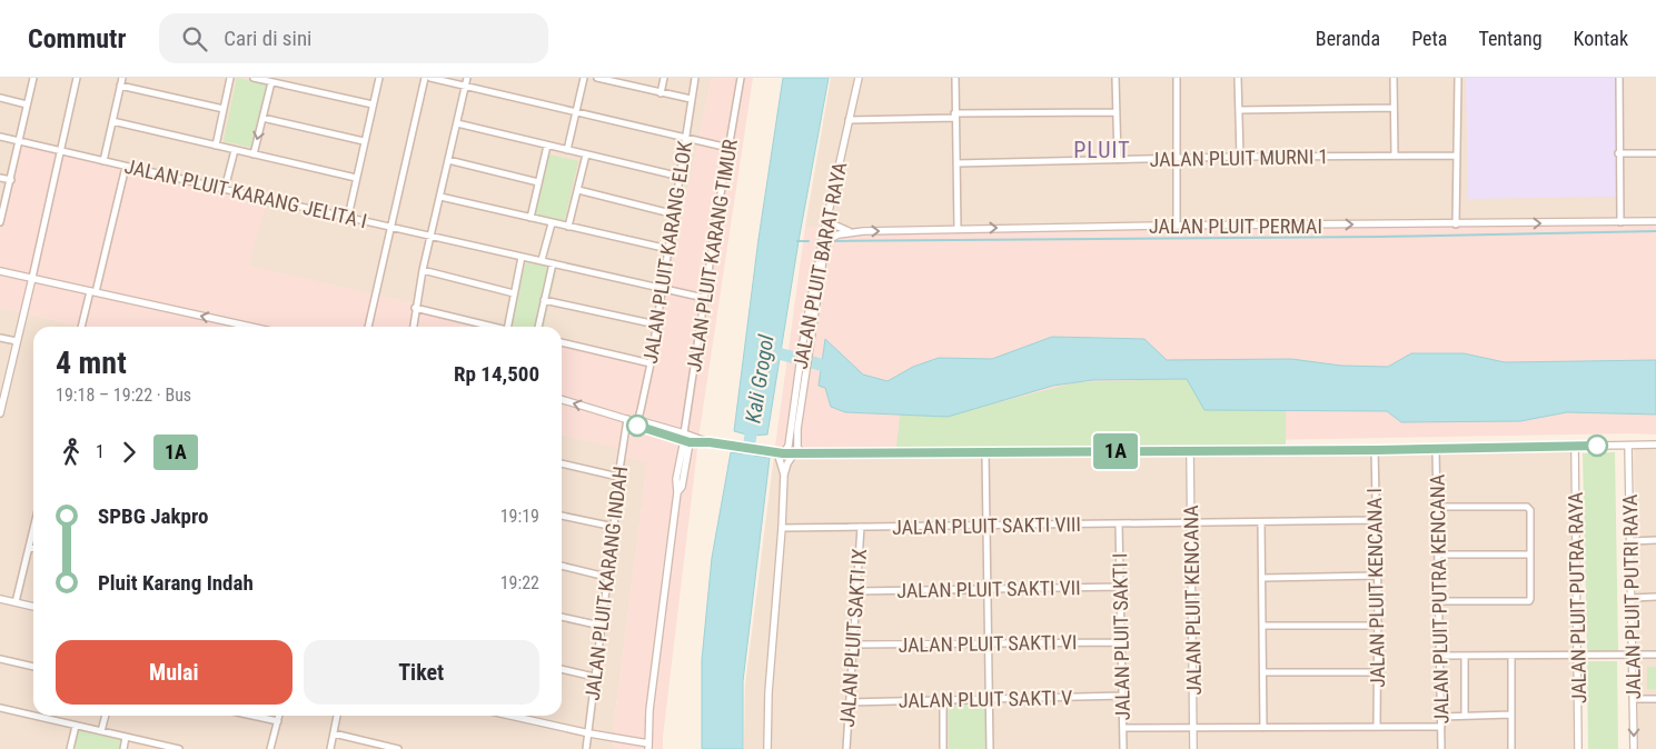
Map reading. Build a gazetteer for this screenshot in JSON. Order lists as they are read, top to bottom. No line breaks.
{"streets":{"street":["JALAN PLUIT MURNI 1","JALAN PLUIT KARANG JELITA I","JALAN PLUIT PERMAI","JALAN PLUIT KARANG ELOK","JALAN PLUIT KARANG TIMUR","JALAN PLUIT BARAT RAYA","JALAN PLUIT SAKTI VIII","JALAN PLUIT KARANG INDAH","JALAN PLUIT KENCANA I","JALAN PLUIT SAKTI VII","JALAN PLUIT PUTRI RAYA","JALAN PLUIT PUTRA RAYA","JALAN PLUIT PUTRA KENCANA","JALAN PLUIT KENCANA","JALAN PLUIT SAKTI I","JALAN PLUIT SAKTI IX","JALAN PLUIT SAKTI VI","JALAN PLUIT SAKTI V"]},"crossings":[["JALAN PLUIT KARANG JELITA I","JALAN PLUIT KARANG ELOK"],["JALAN PLUIT KARANG JELITA I","JALAN PLUIT KARANG TIMUR"],["JALAN PLUIT PERMAI","JALAN PLUIT BARAT RAYA"],["JALAN PLUIT SAKTI VIII","JALAN PLUIT KENCANA I"],["JALAN PLUIT SAKTI VIII","JALAN PLUIT KENCANA"],["JALAN PLUIT SAKTI VIII","JALAN PLUIT SAKTI I"],["JALAN PLUIT SAKTI VIII","JALAN PLUIT SAKTI IX"],["JALAN PLUIT SAKTI VII","JALAN PLUIT SAKTI I"],["JALAN PLUIT SAKTI VII","JALAN PLUIT SAKTI IX"],["JALAN PLUIT SAKTI I","JALAN PLUIT SAKTI VI"],["JALAN PLUIT SAKTI I","JALAN PLUIT SAKTI V"],["JALAN PLUIT SAKTI IX","JALAN PLUIT SAKTI VI"],["JALAN PLUIT SAKTI IX","JALAN PLUIT SAKTI V"]],"one_way":["JALAN PLUIT PERMAI"],"districts":["PLUIT"],"water":["Kali Grogol"],"lines":["bus line 1A"],"page":{"header":"Commutr","search":"Cari di sini","nav":["Beranda","Peta","Tentang","Kontak"],"on_map":"1A","heading":["4 mnt","19:18 – 19:22 · Bus","Rp 14,500"],"legs":["1","1A"],"list":[{"name":"SPBG Jakpro","value":"19:19"},{"name":"Pluit Karang Indah","value":"19:22"}],"buttons":["Mulai","Tiket"]}}
